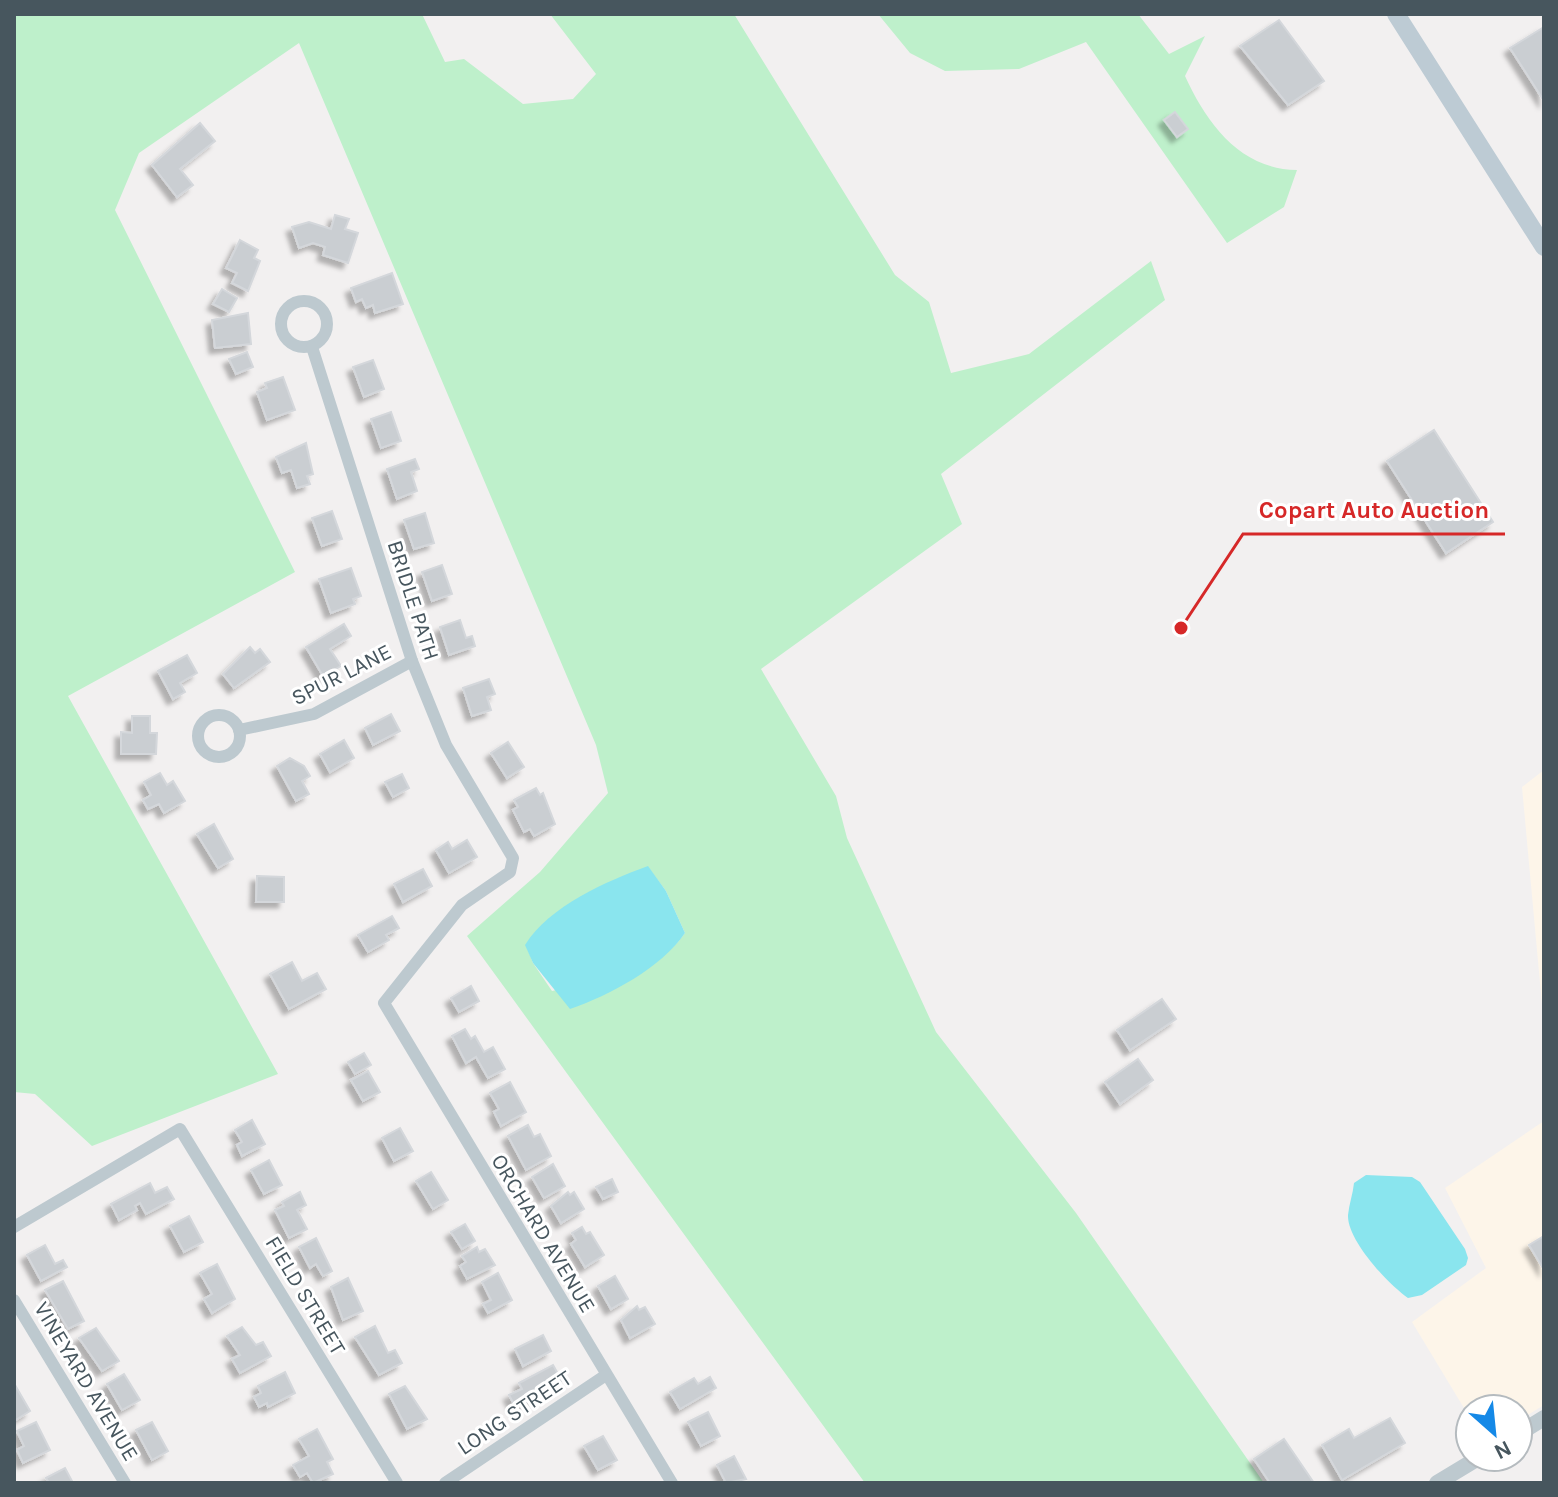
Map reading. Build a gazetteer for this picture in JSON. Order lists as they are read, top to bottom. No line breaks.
{"streets":{"street":["BRIDLE PATH","SPUR LANE","ORCHARD AVENUE","FIELD STREET","VINEYARD AVENUE","LONG STREET"]},"crossings":[["BRIDLE PATH","SPUR LANE"],["BRIDLE PATH","ORCHARD AVENUE"],["ORCHARD AVENUE","LONG STREET"]],"places":["Copart Auto Auction"],"north":"bottom right"}
